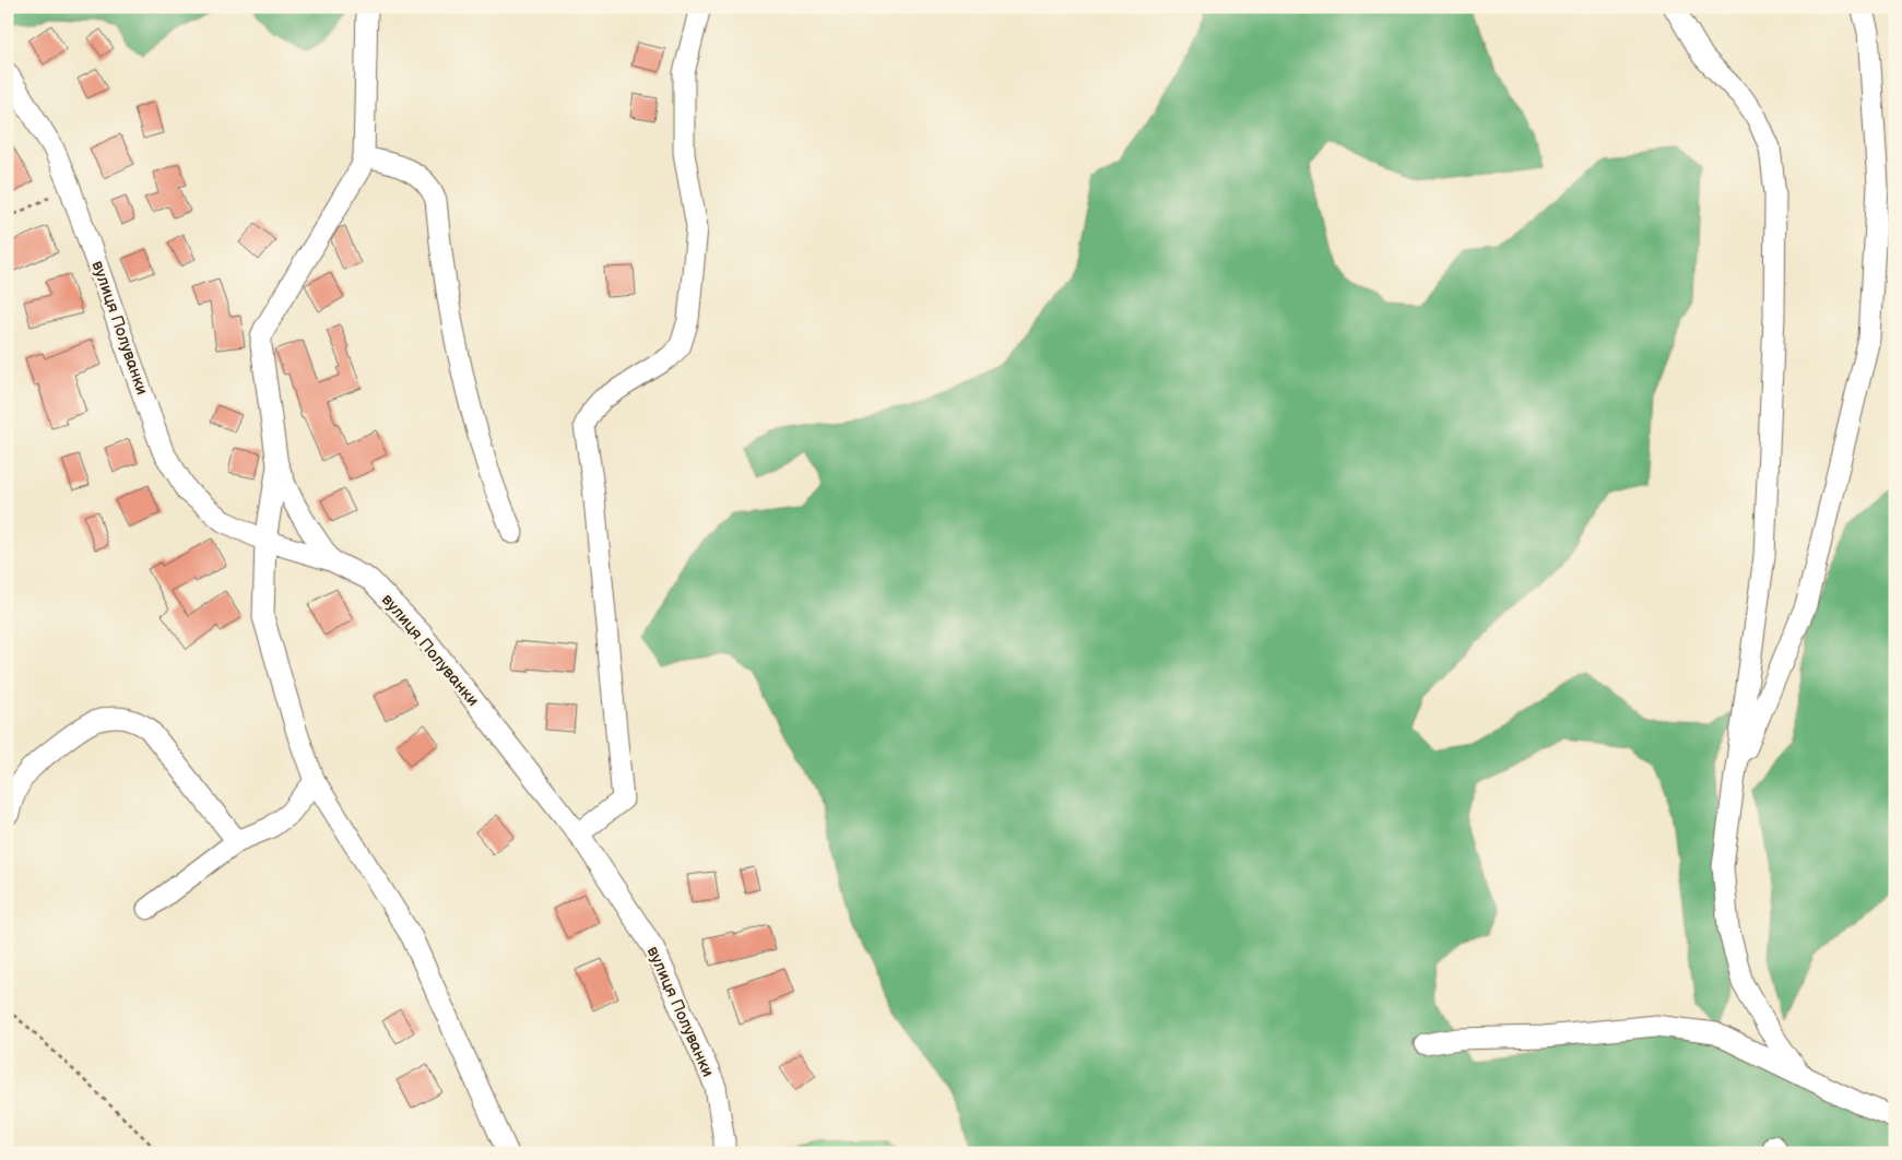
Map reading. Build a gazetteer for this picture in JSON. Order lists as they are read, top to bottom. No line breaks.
{"streets":{"street":["вулиця Полуванки"]}}
